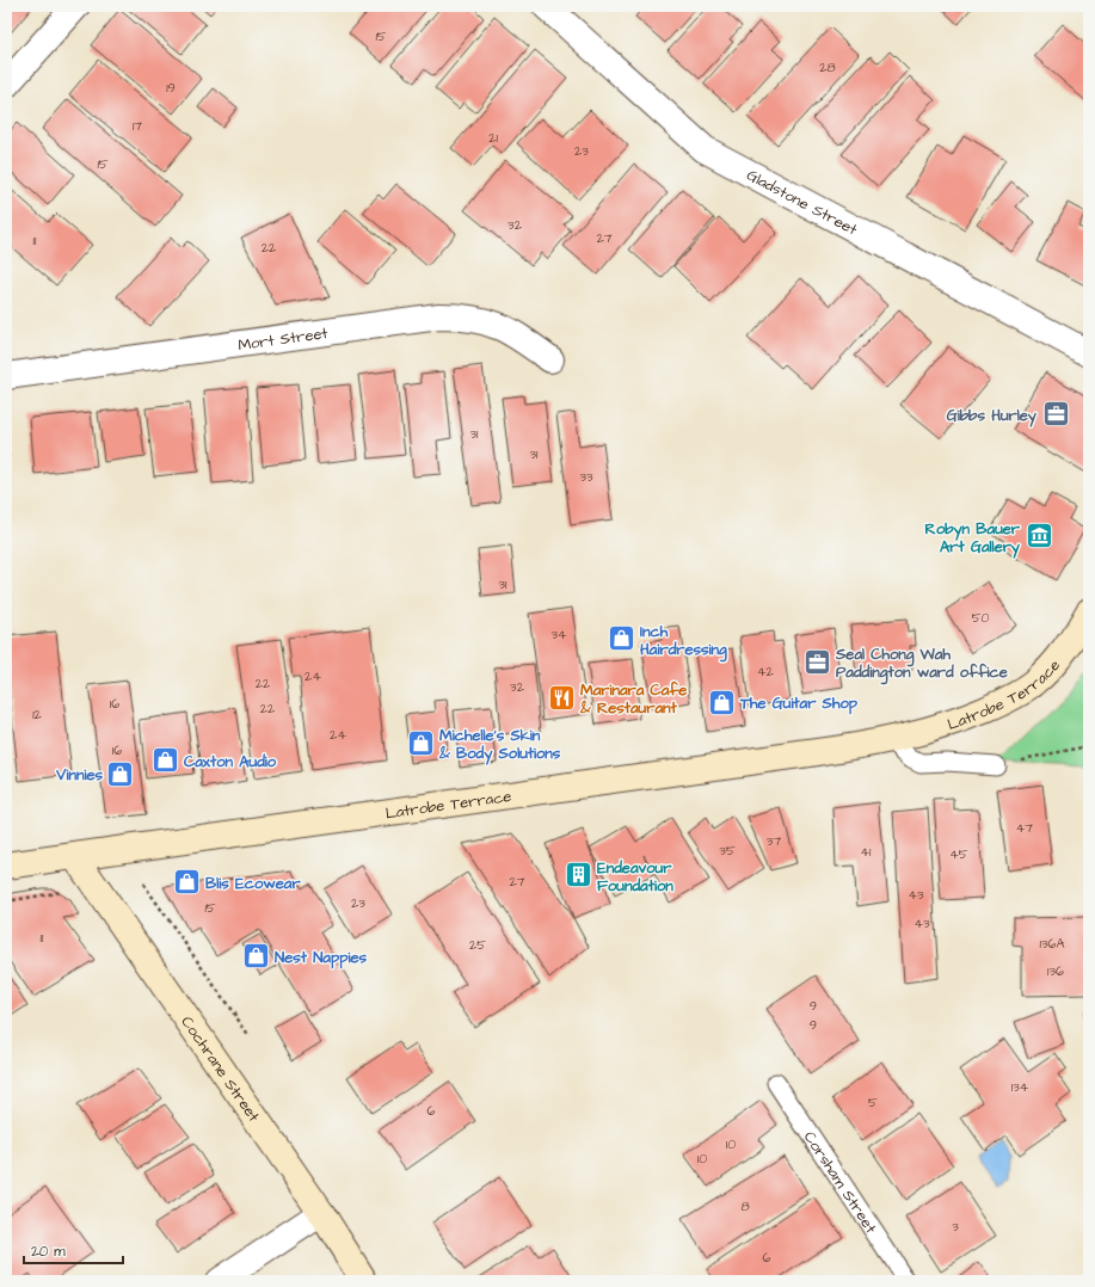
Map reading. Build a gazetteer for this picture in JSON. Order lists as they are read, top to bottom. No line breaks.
{"streets":{"main road":["Latrobe Terrace","Cochrane Street"],"street":["Gladstone Street","Mort Street"],"lane":["Corsham Street"]},"crossings":[["Latrobe Terrace","Cochrane Street"]],"places":{"office":["Gibbs Hurley","Seal Chong Wah Paddington ward office"],"museum":["Robyn Bauer Art Gallery"],"shop":["Inch Hairdressing","The Guitar Shop","Michelle's Skin & Body Solutions","Caxton Audio","Vinnies","Blis Ecowear","Nest Nappies"],"restaurant":["Marinara Cafe & Restaurant"],"building":["Endeavour Foundation"]},"house_numbers":["15","28","19","17","21","23","15","32","27","11","22","31","31","33","31","50","34","42","24","22","32","16","22","12","24","16","47","37","35","41","45","27","43","23","15","43","11","136A","25","136","9","9","134","5","6","10","10","8","3","6"],"scale_bar":"20 m"}
